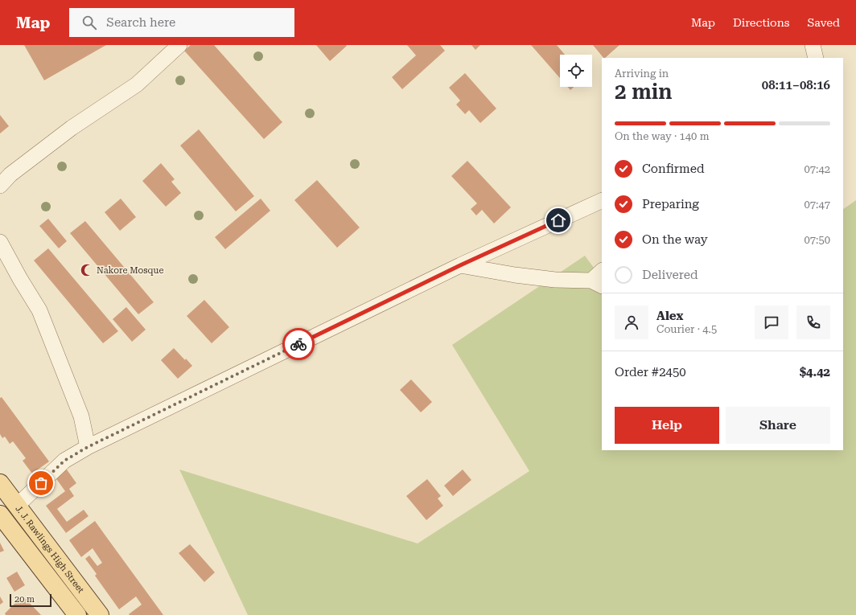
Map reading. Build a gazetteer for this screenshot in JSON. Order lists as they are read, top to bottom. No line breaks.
{"streets":{"main road":["J. J. Rawlings High Street"]},"places":{"mosque":["Nakore Mosque"]},"scale_bar":"20 m","page":{"header":"Map","search":"Search here","nav":["Map","Directions","Saved"],"heading":["2 min","Arriving in","08:11–08:16"],"panel":["Alex","Courier · 4.5","Order #2450","$4.42"],"bar":"On the way · 140 m","list":[["Confirmed","07:42"],["Preparing","07:47"],["On the way","07:50"],"Delivered"],"buttons":["Help","Share"],"scale":"20 m"}}
